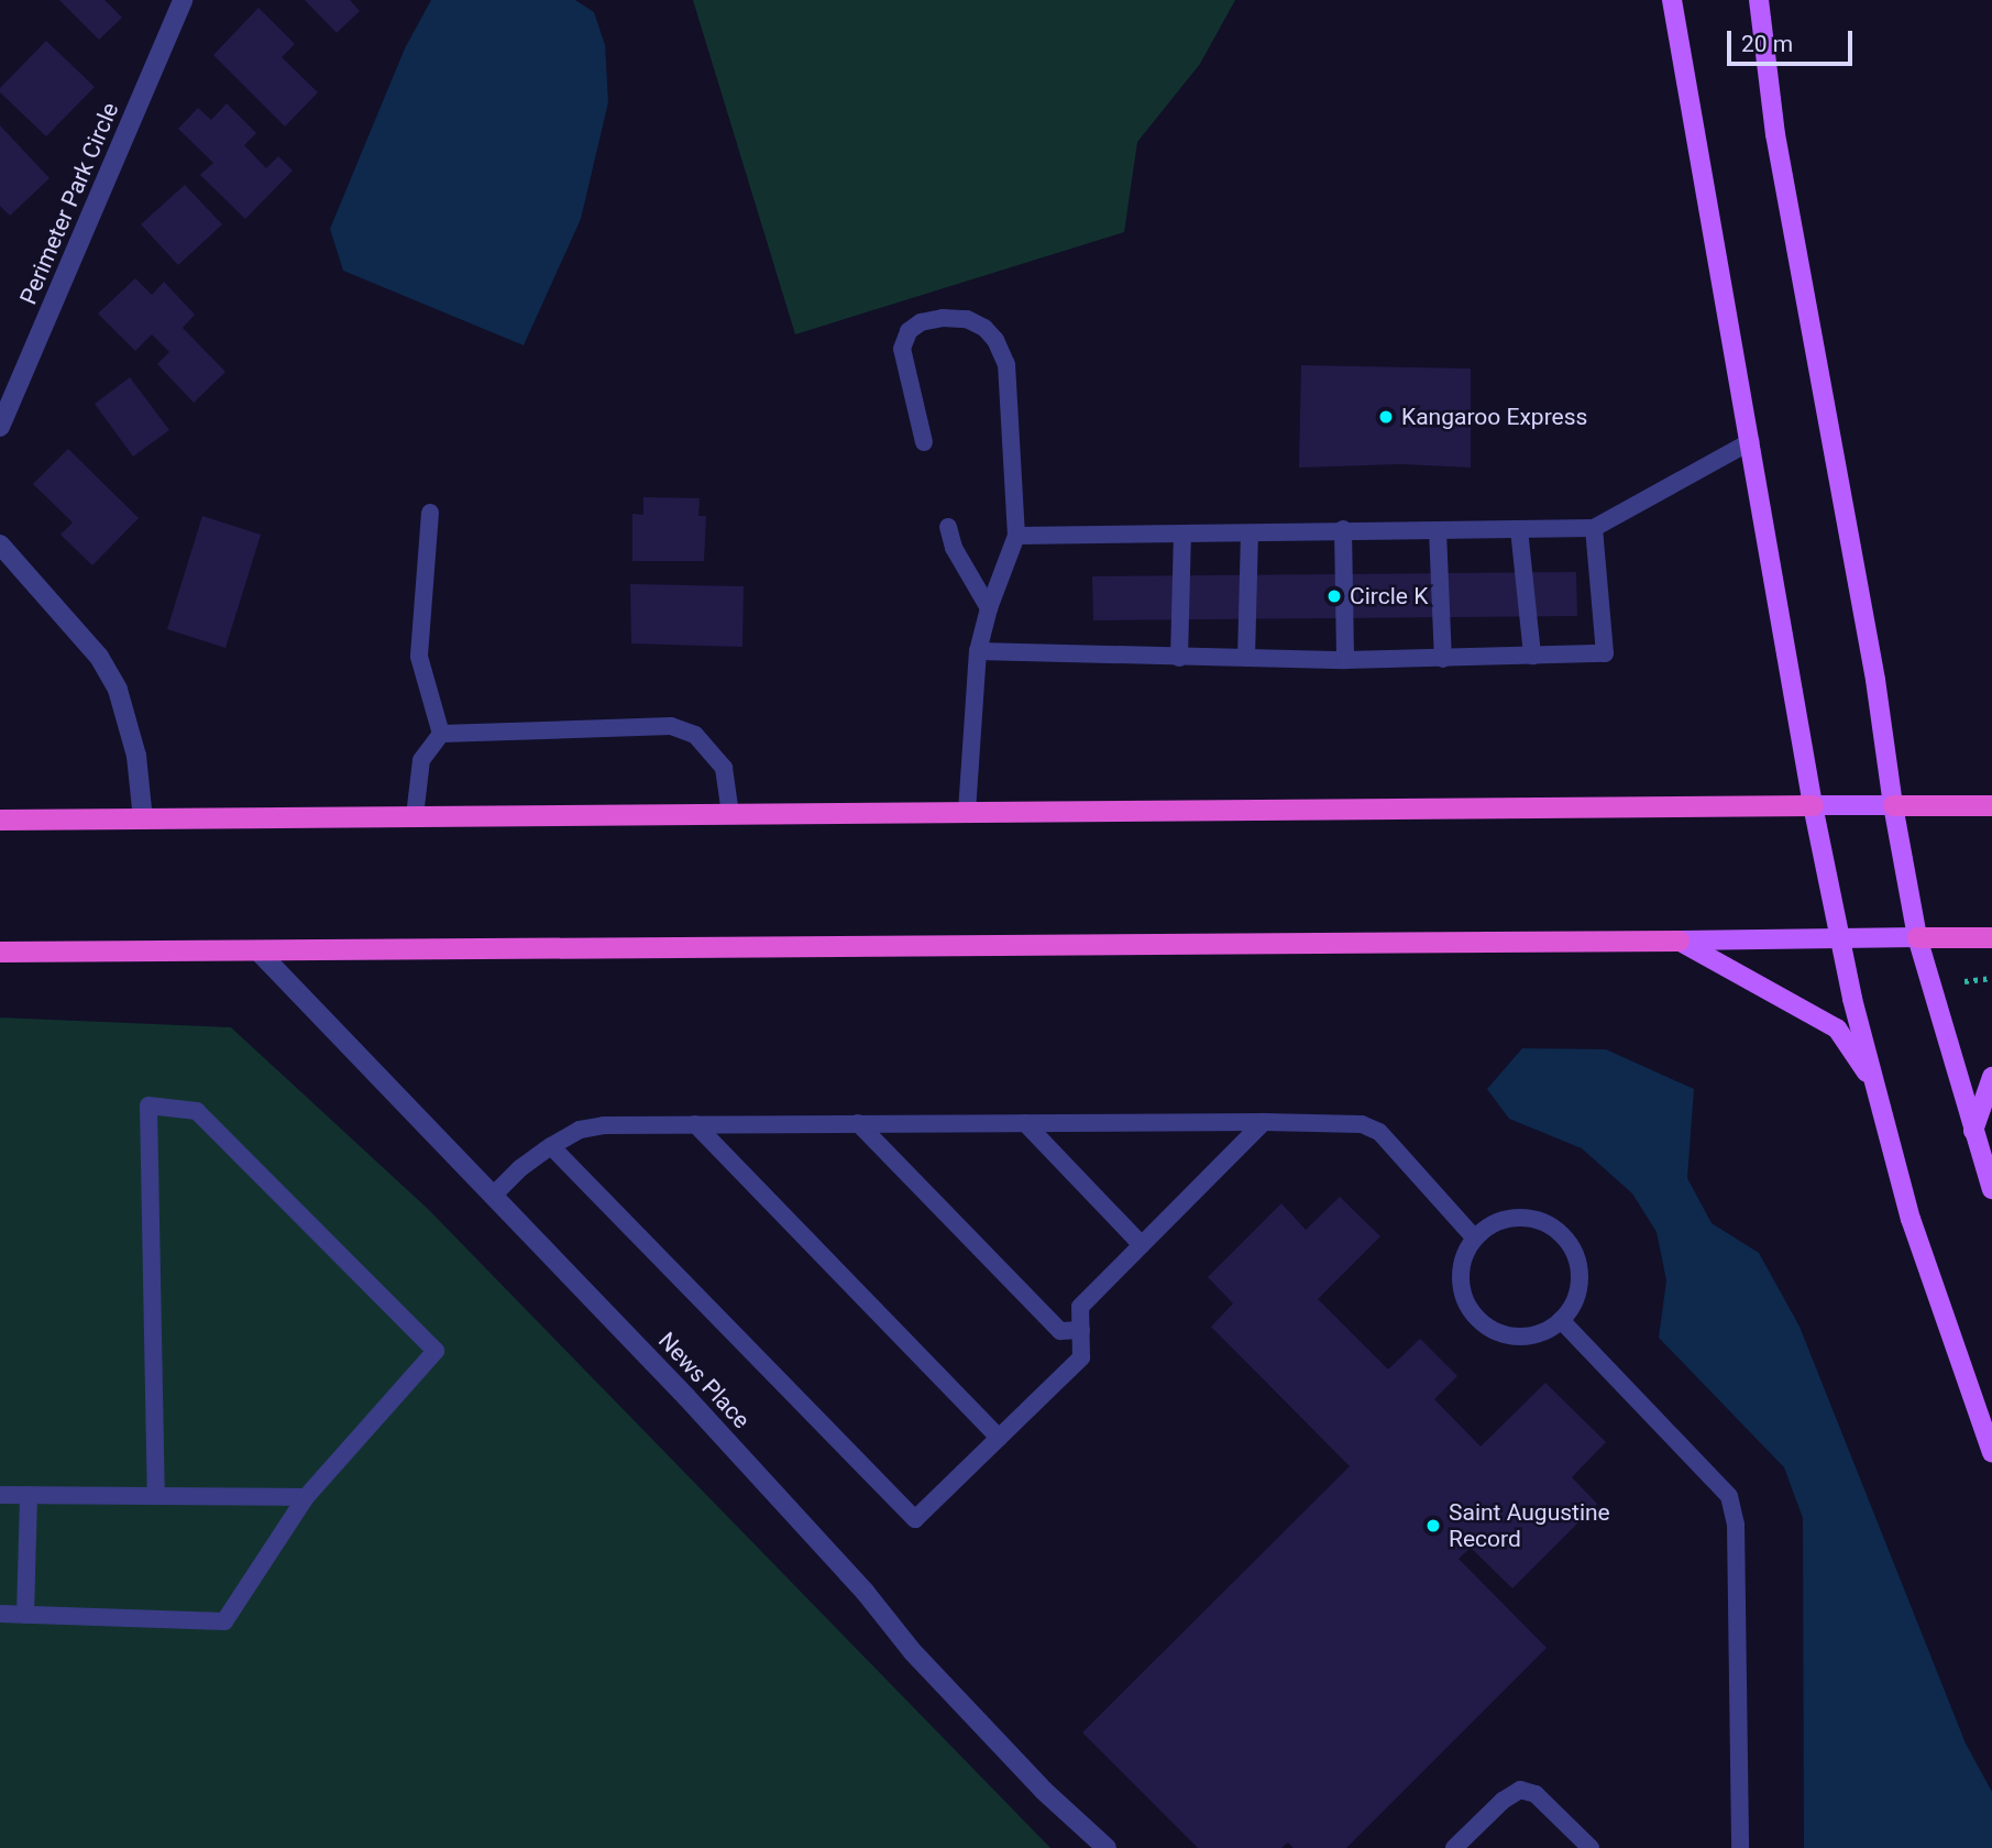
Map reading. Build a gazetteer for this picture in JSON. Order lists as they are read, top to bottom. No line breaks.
{"streets":{"street":["Perimeter Park Circle","News Place"]},"places":["Kangaroo Express","Circle K","Saint Augustine Record"],"scale_bar":"20 m"}
